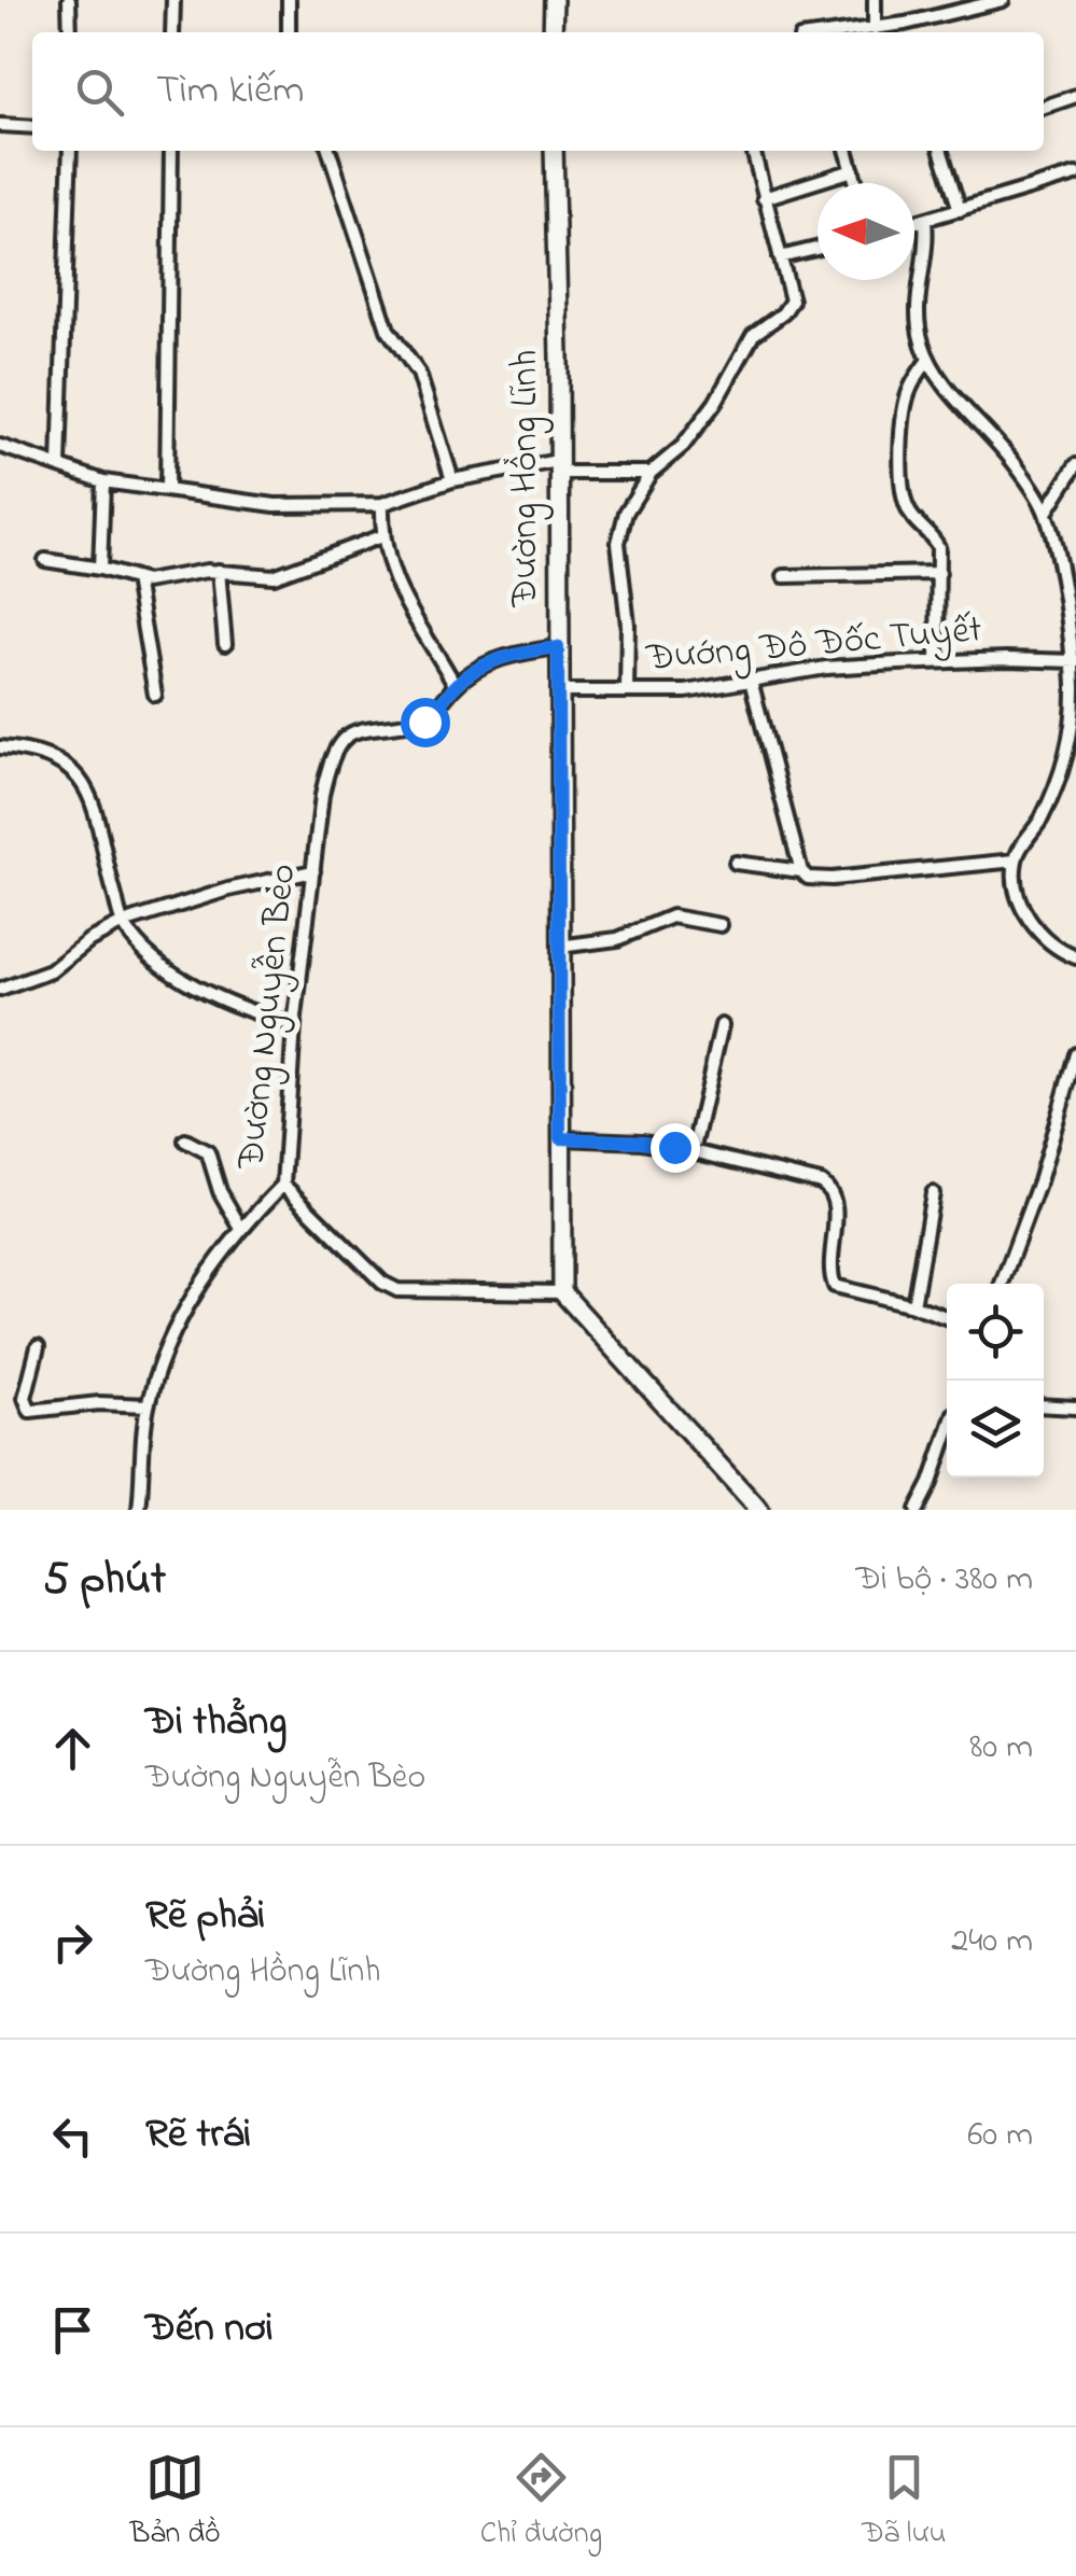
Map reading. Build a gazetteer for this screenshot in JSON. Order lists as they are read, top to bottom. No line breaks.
{"streets":{"street":["Đường Hồng Lĩnh","Đướng Đô Đốc Tuyết","Đường Nguyễn Bèo"]},"crossings":[["Đường Hồng Lĩnh","Đướng Đô Đốc Tuyết"],["Đường Hồng Lĩnh","Đường Nguyễn Bèo"]],"north":"left","page":{"search":"Tìm kiếm","heading":["5 phút","Đi bộ · 380 m"],"list":[["Đi thẳng","Đường Nguyễn Bèo","80 m"],["Rẽ phải","Đường Hồng Lĩnh","240 m"],["Rẽ trái","60 m"],"Đến nơi"],"nav":["Bản đồ","Chỉ đường","Đã lưu"]}}
